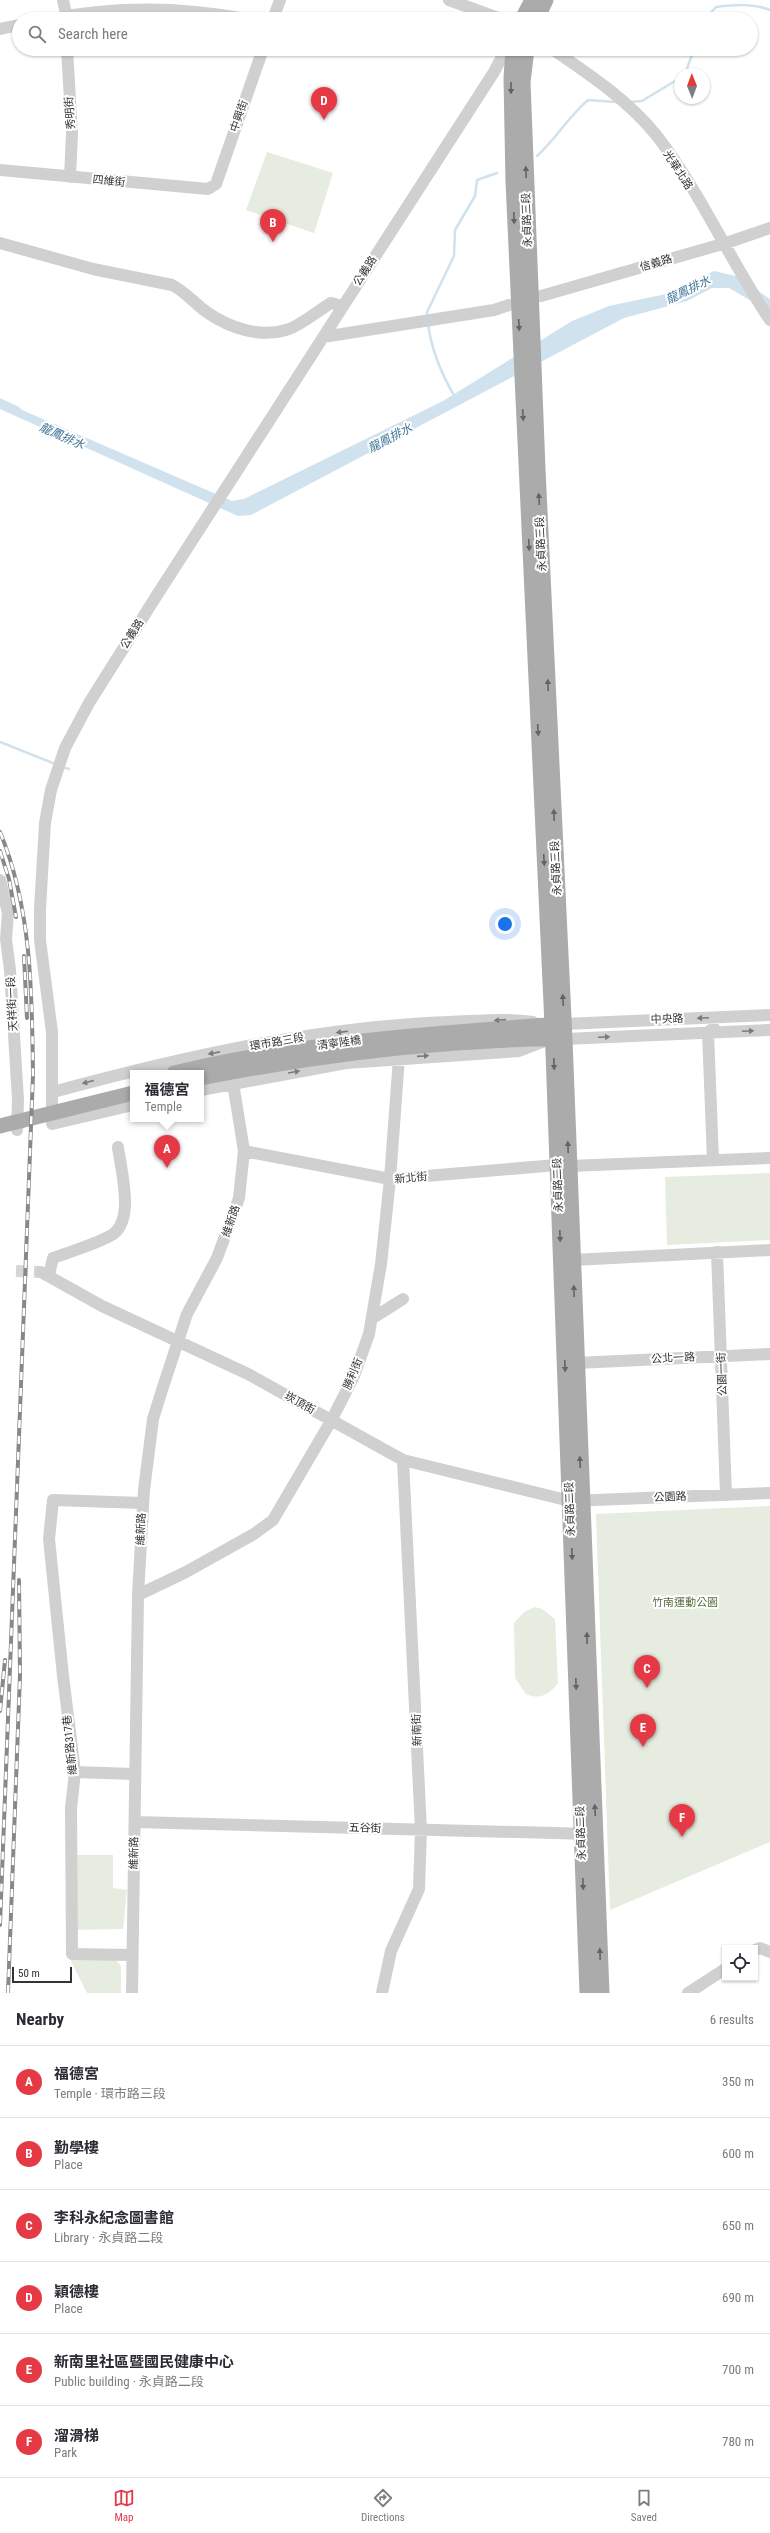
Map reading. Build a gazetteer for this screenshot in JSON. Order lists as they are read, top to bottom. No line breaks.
{"streets":{"main road":["永貞路三段","清寧陸橋","永貞路二段"],"street":["秀明街","中興街","光華北路","四維街","信義路","公義路","天祥街一段","中央路","環市路三段","新北街","維新路","公北一路","勝利街","公園一街","崁頂街","公園路","新南街","維新路317巷","五谷街"]},"crossings":[["秀明街","四維街"],["中興街","四維街"],["光華北路","信義路"],["永貞路三段","中央路"],["永貞路三段","環市路三段"],["永貞路三段","永貞路二段"],["公義路","環市路三段"],["中央路","環市路三段"],["中央路","永貞路二段"],["環市路三段","永貞路二段"],["新北街","永貞路二段"],["新北街","維新路"],["新北街","勝利街"],["永貞路二段","公北一路"],["永貞路二段","崁頂街"],["永貞路二段","公園路"],["永貞路二段","五谷街"],["維新路","勝利街"],["維新路","崁頂街"],["維新路","維新路317巷"],["維新路","五谷街"],["公北一路","公園一街"],["勝利街","崁頂街"],["公園一街","公園路"],["崁頂街","公園路"],["崁頂街","新南街"],["新南街","五谷街"]],"water":["龍鳳排水"],"parks":["竹南運動公園"],"scale_bar":"50 m","north":"top","page":{"search":"Search here","pins":["D","B","A","C","E","F"],"popup":["福德宮","Temple"],"scale":"50 m","heading":["Nearby","6 results"],"list":[{"mark":"A","name":"福德宮","note":"Temple · 環市路三段","value":"350 m"},{"mark":"B","name":"勤學樓","note":"Place","value":"600 m"},{"mark":"C","name":"李科永紀念圖書館","note":"Library · 永貞路二段","value":"650 m"},{"mark":"D","name":"穎德樓","note":"Place","value":"690 m"},{"mark":"E","name":"新南里社區暨國民健康中心","note":"Public building · 永貞路二段","value":"700 m"},{"mark":"F","name":"溜滑梯","note":"Park","value":"780 m"}],"nav":["Map","Directions","Saved"]}}
